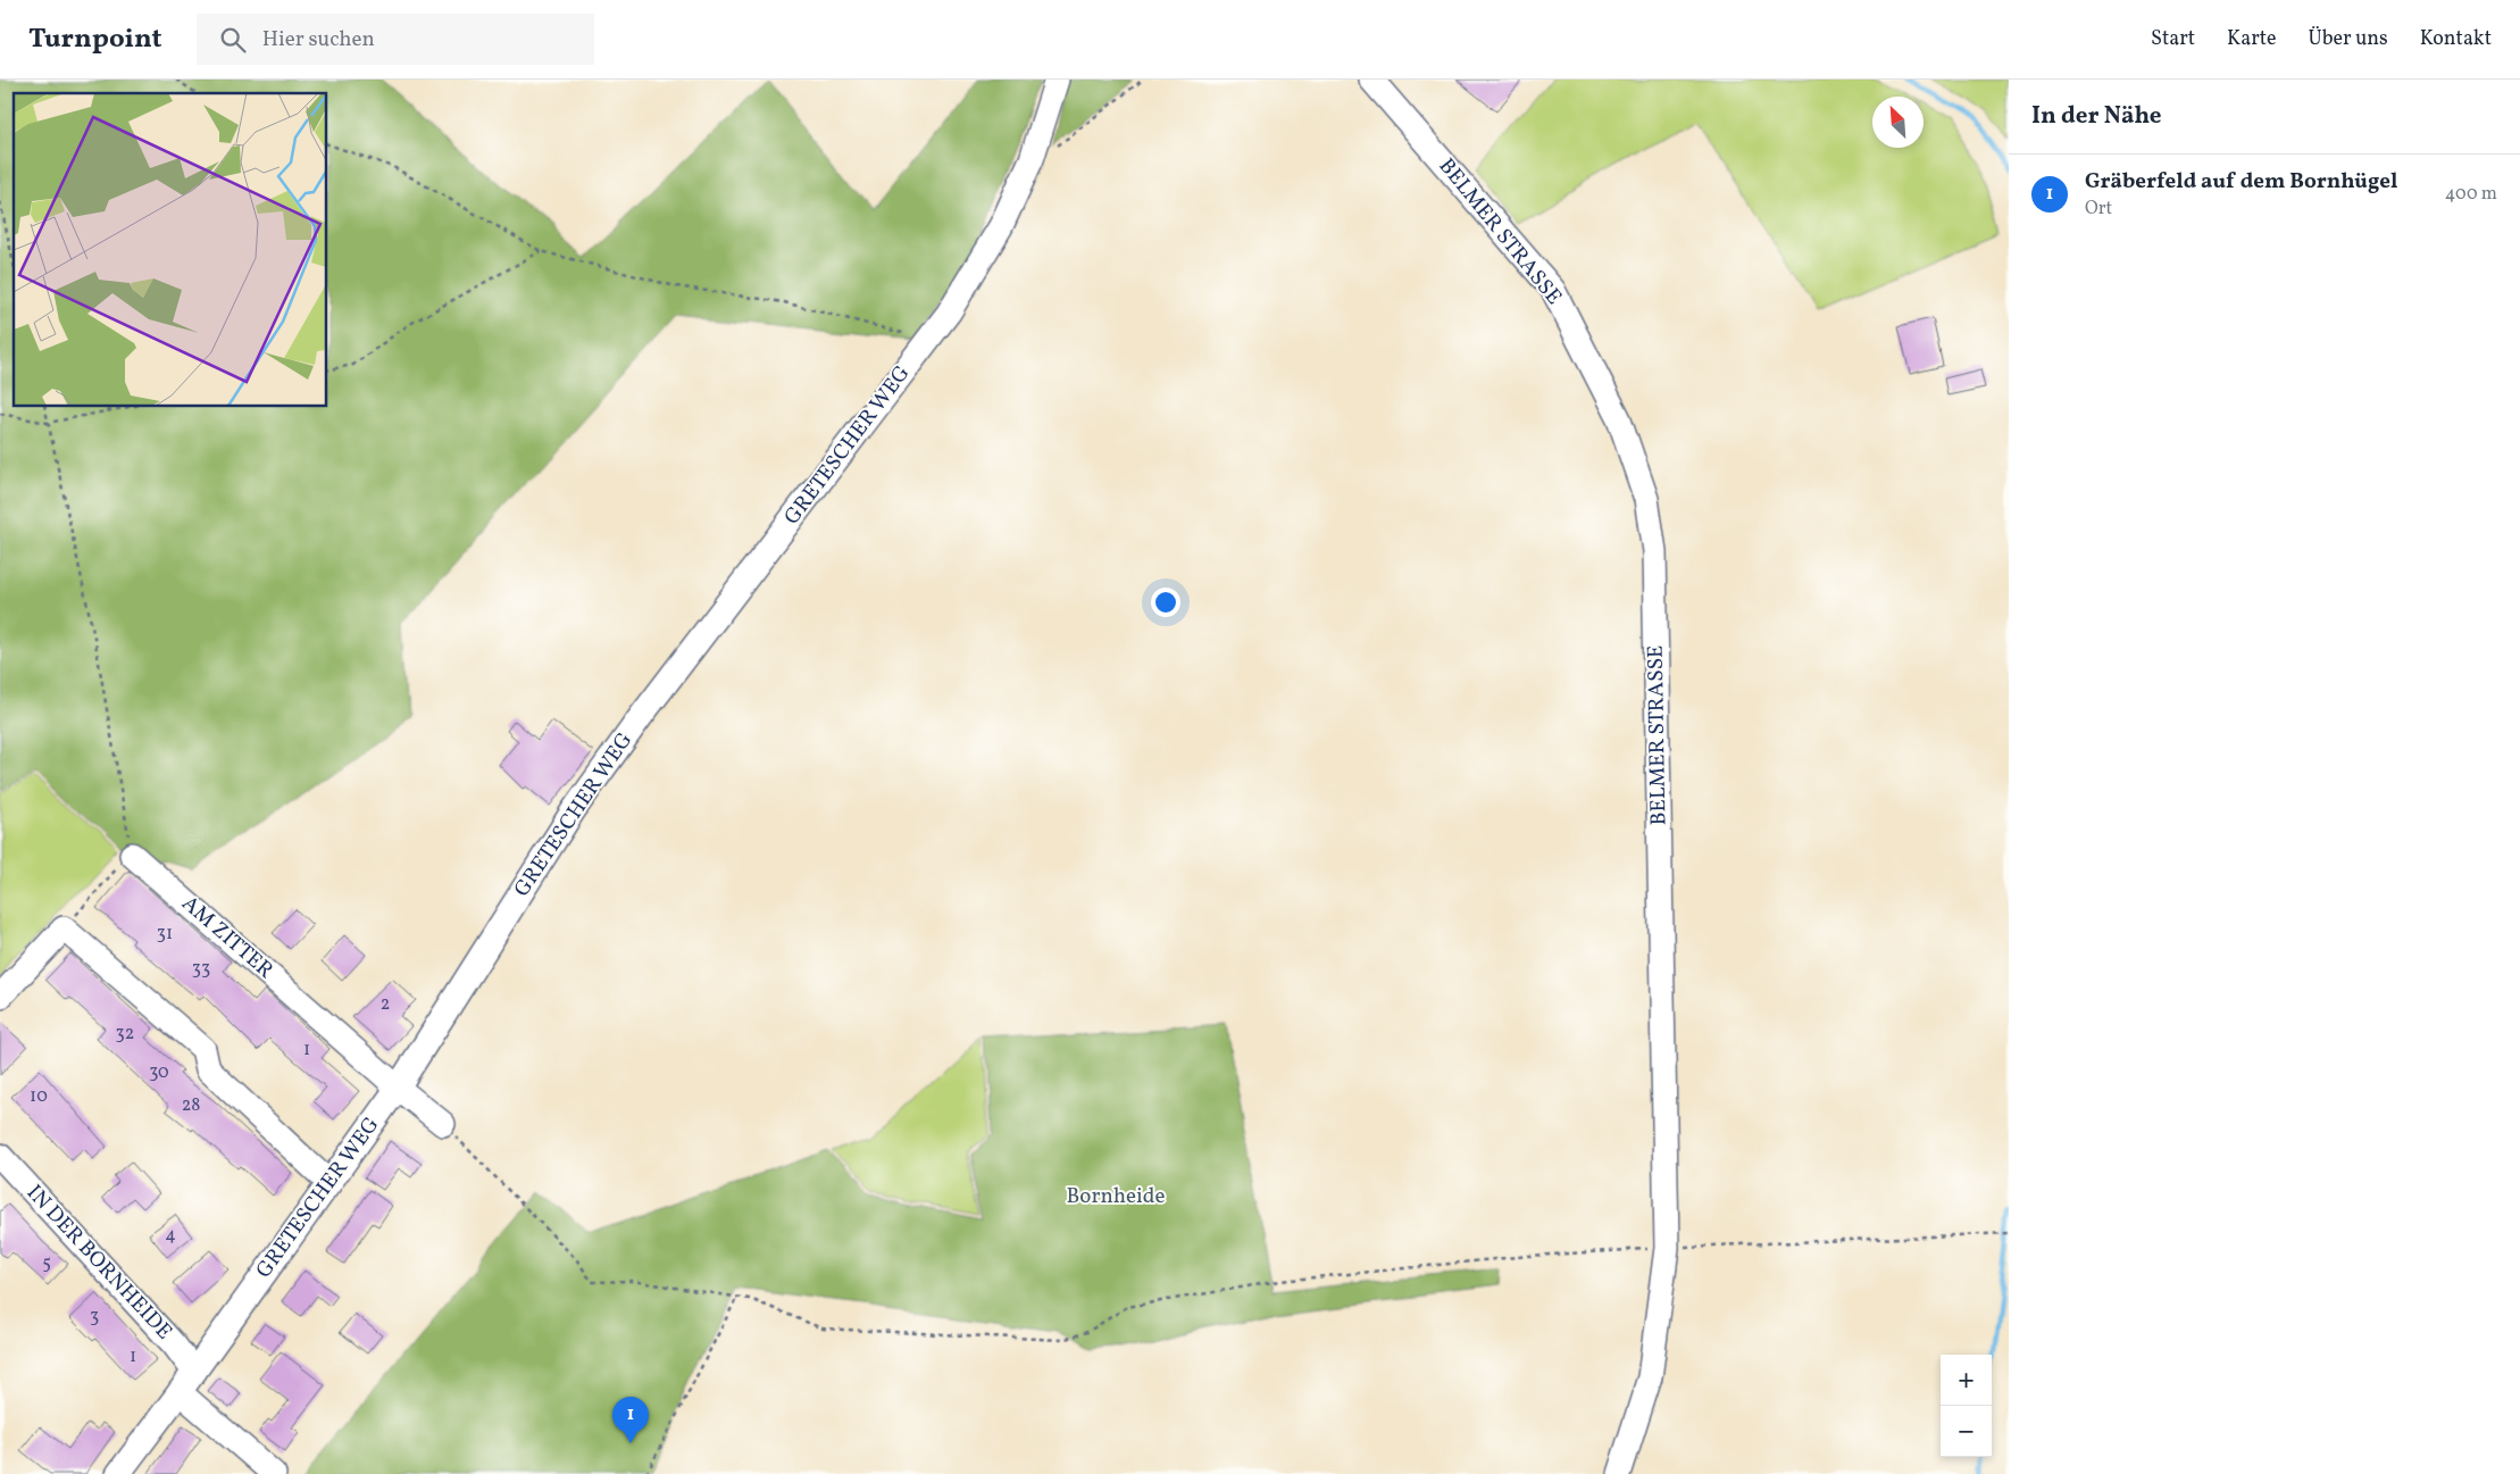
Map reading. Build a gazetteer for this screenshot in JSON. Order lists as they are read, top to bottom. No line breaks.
{"streets":{"street":["BELMER STRASSE","GRETESCHER WEG","AM ZITTER","IN DER BORNHEIDE"]},"crossings":[["GRETESCHER WEG","AM ZITTER"],["GRETESCHER WEG","IN DER BORNHEIDE"]],"parks":["Bornheide"],"house_numbers":["31","33","2","32","1","30","10","28","4","5","3","1"],"north":"top left","page":{"header":"Turnpoint","search":"Hier suchen","nav":["Start","Karte","Über uns","Kontakt"],"heading":"In der Nähe","list":[{"mark":"1","name":"Gräberfeld auf dem Bornhügel","note":"Ort","value":"400 m"}],"map_buttons":["+","−"],"pins":"1"}}
